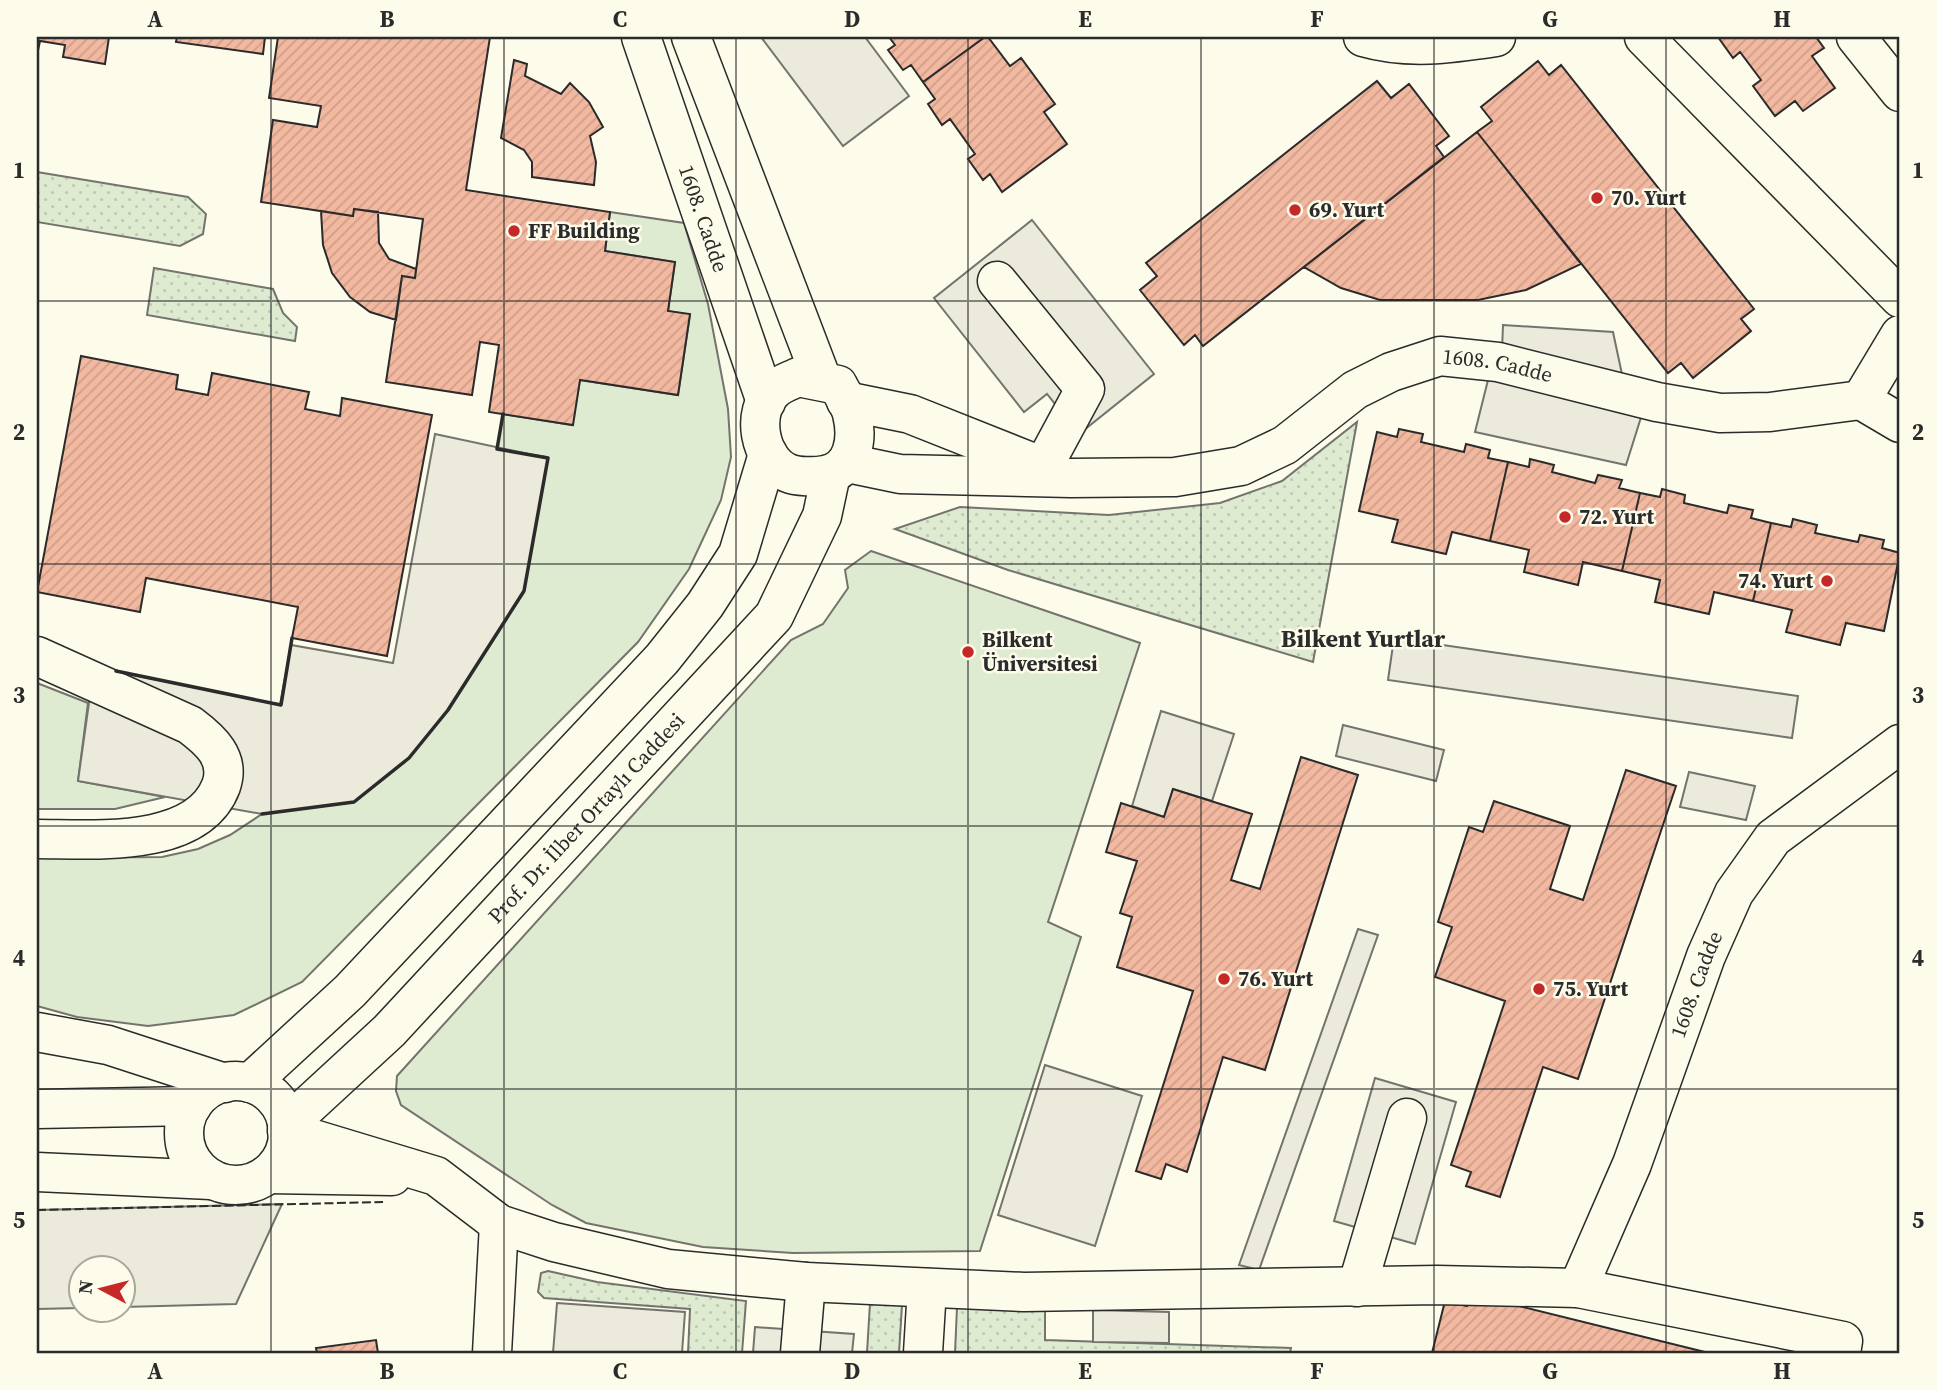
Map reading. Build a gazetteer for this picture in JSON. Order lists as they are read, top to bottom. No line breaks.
{"streets":{"street":["1608. Cadde","Prof. Dr. İlber Ortaylı Caddesi"]},"crossings":[["1608. Cadde","Prof. Dr. İlber Ortaylı Caddesi"]],"districts":["Bilkent Yurtlar"],"places":["70. Yurt","69. Yurt","FF Building","72. Yurt","74. Yurt","Bilkent Üniversitesi","76. Yurt","75. Yurt"],"north":"left","grid":{"columns":["A","B","C","D","E","F","G","H"],"rows":["1","2","3","4","5"]}}
